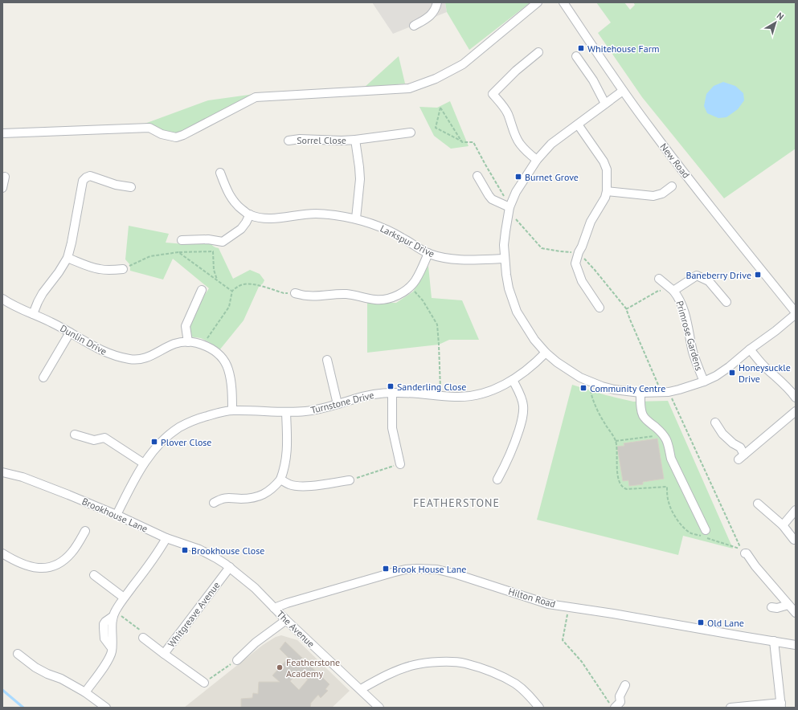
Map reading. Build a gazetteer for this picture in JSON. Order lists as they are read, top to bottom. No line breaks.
{"streets":{"street":["Sorrel Close","New Road","Larkspur Drive","Primrose Gardens","Dunlin Drive","Turnstone Drive","Brookhouse Lane","Hilton Road","Whitgreave Avenue","The Avenue"]},"crossings":[["Sorrel Close","Larkspur Drive"],["Dunlin Drive","Turnstone Drive"],["Turnstone Drive","Brookhouse Lane"],["Brookhouse Lane","Whitgreave Avenue"],["Brookhouse Lane","The Avenue"],["Hilton Road","The Avenue"],["Whitgreave Avenue","The Avenue"]],"districts":["FEATHERSTONE"],"places":{"transit":["Whitehouse Farm","Burnet Grove","Baneberry Drive","Honeysuckle Drive","Sanderling Close","Community Centre","Plover Close","Brookhouse Close","Brook House Lane","Old Lane"],"other":["Featherstone Academy"]},"north":"top right"}
